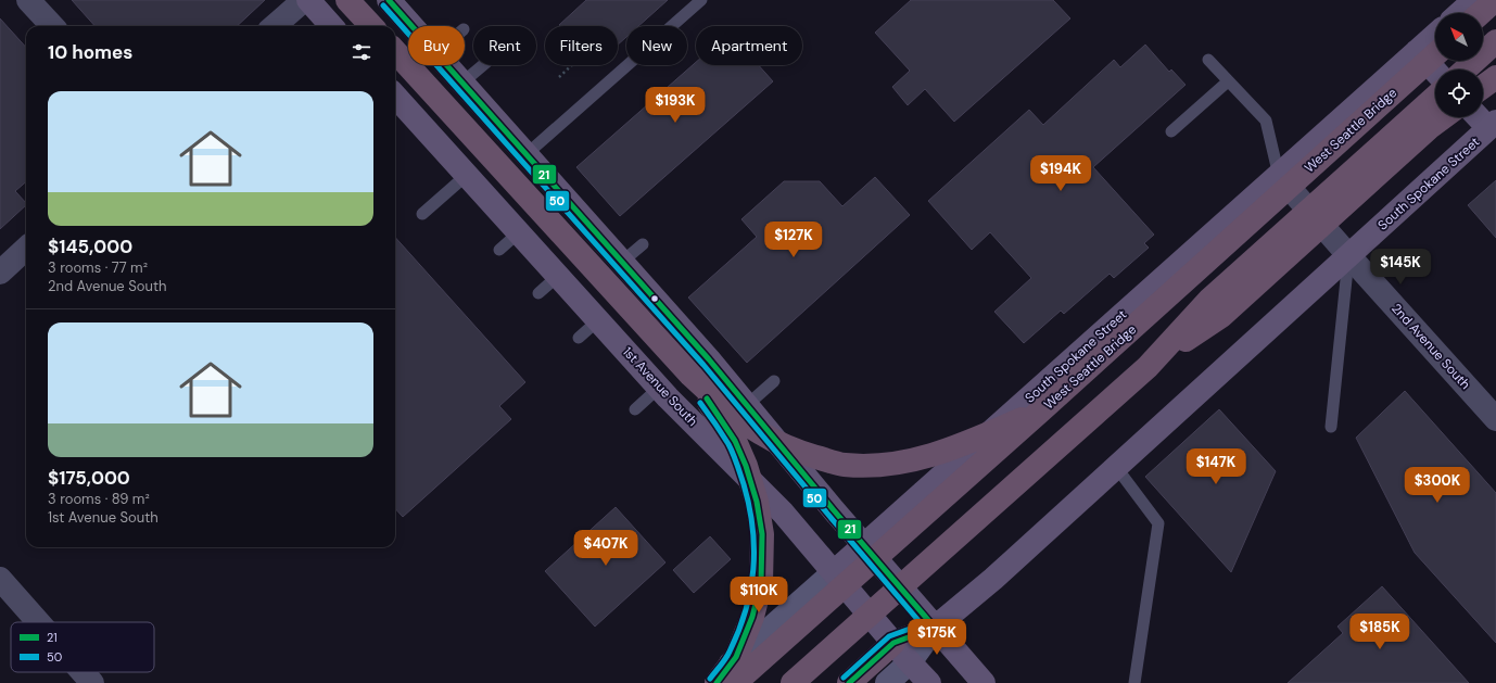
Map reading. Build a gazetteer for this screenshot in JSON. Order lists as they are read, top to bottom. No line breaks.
{"streets":{"highway":["West Seattle Bridge"],"main road":["South Spokane Street","1st Avenue South"],"street":["2nd Avenue South"]},"crossings":[["South Spokane Street","2nd Avenue South"],["South Spokane Street","1st Avenue South"]],"lines":["transit line 21","transit line 50"],"legend":["21","50"],"north":"top left","page":{"chip":["Buy","Rent","Filters","New","Apartment"],"heading":"10 homes","list":[{"name":"$145,000","note":"3 rooms · 77 m² · 2nd Avenue South"},{"name":"$175,000","note":"3 rooms · 89 m² · 1st Avenue South"}],"price":["$193K","$194K","$127K","$145K","$147K","$300K","$407K","$110K","$185K","$175K"]}}
